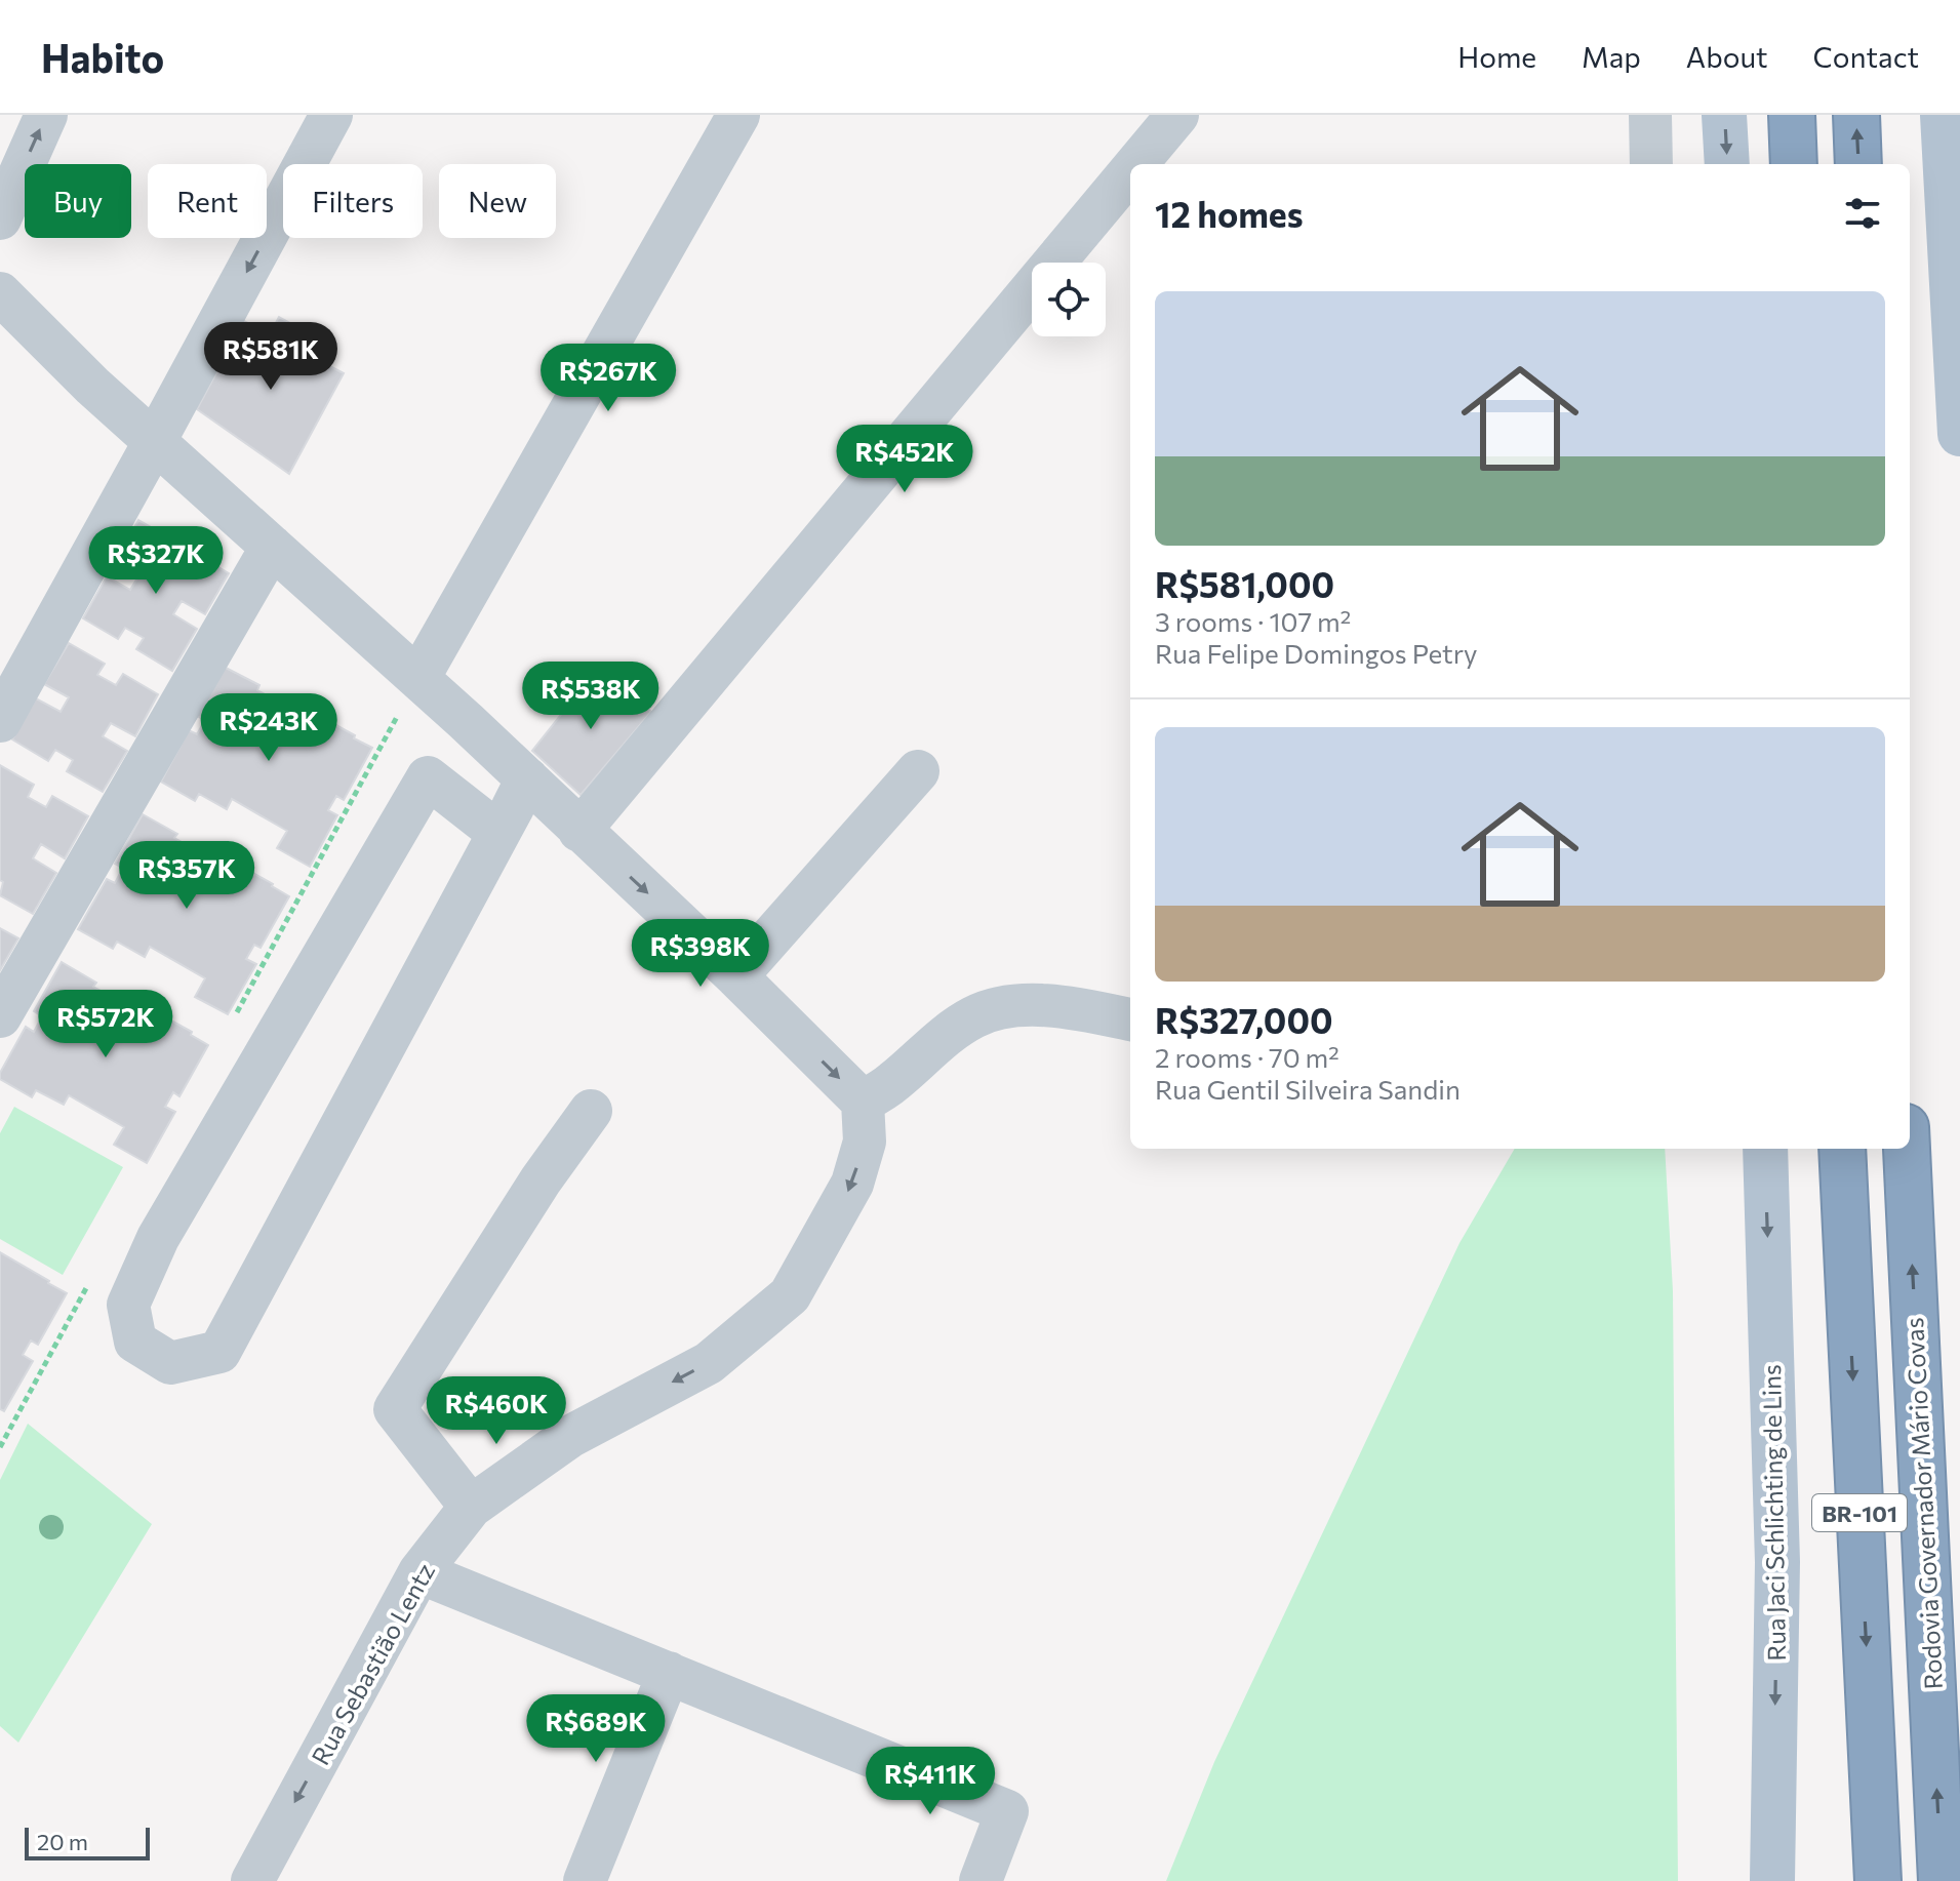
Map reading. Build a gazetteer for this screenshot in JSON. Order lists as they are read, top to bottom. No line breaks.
{"streets":{"highway":["Rodovia Governador Mário Covas","BR-101"],"main road":["Rua Jaci Schlichting de Lins"],"street":["Rua Sebastião Lentz"]},"one_way":["Rua Jaci Schlichting de Lins","Rua Sebastião Lentz"],"scale_bar":"20 m","page":{"header":"Habito","nav":["Home","Map","About","Contact"],"chip":["Buy","Rent","Filters","New"],"heading":"12 homes","list":[{"name":"R$581,000","note":"3 rooms · 107 m² · Rua Felipe Domingos Petry"},{"name":"R$327,000","note":"2 rooms · 70 m² · Rua Gentil Silveira Sandin"}],"price":["R$581K","R$267K","R$452K","R$327K","R$538K","R$243K","R$357K","R$398K","R$572K","R$460K","R$689K","R$411K"],"scale":"20 m"}}
